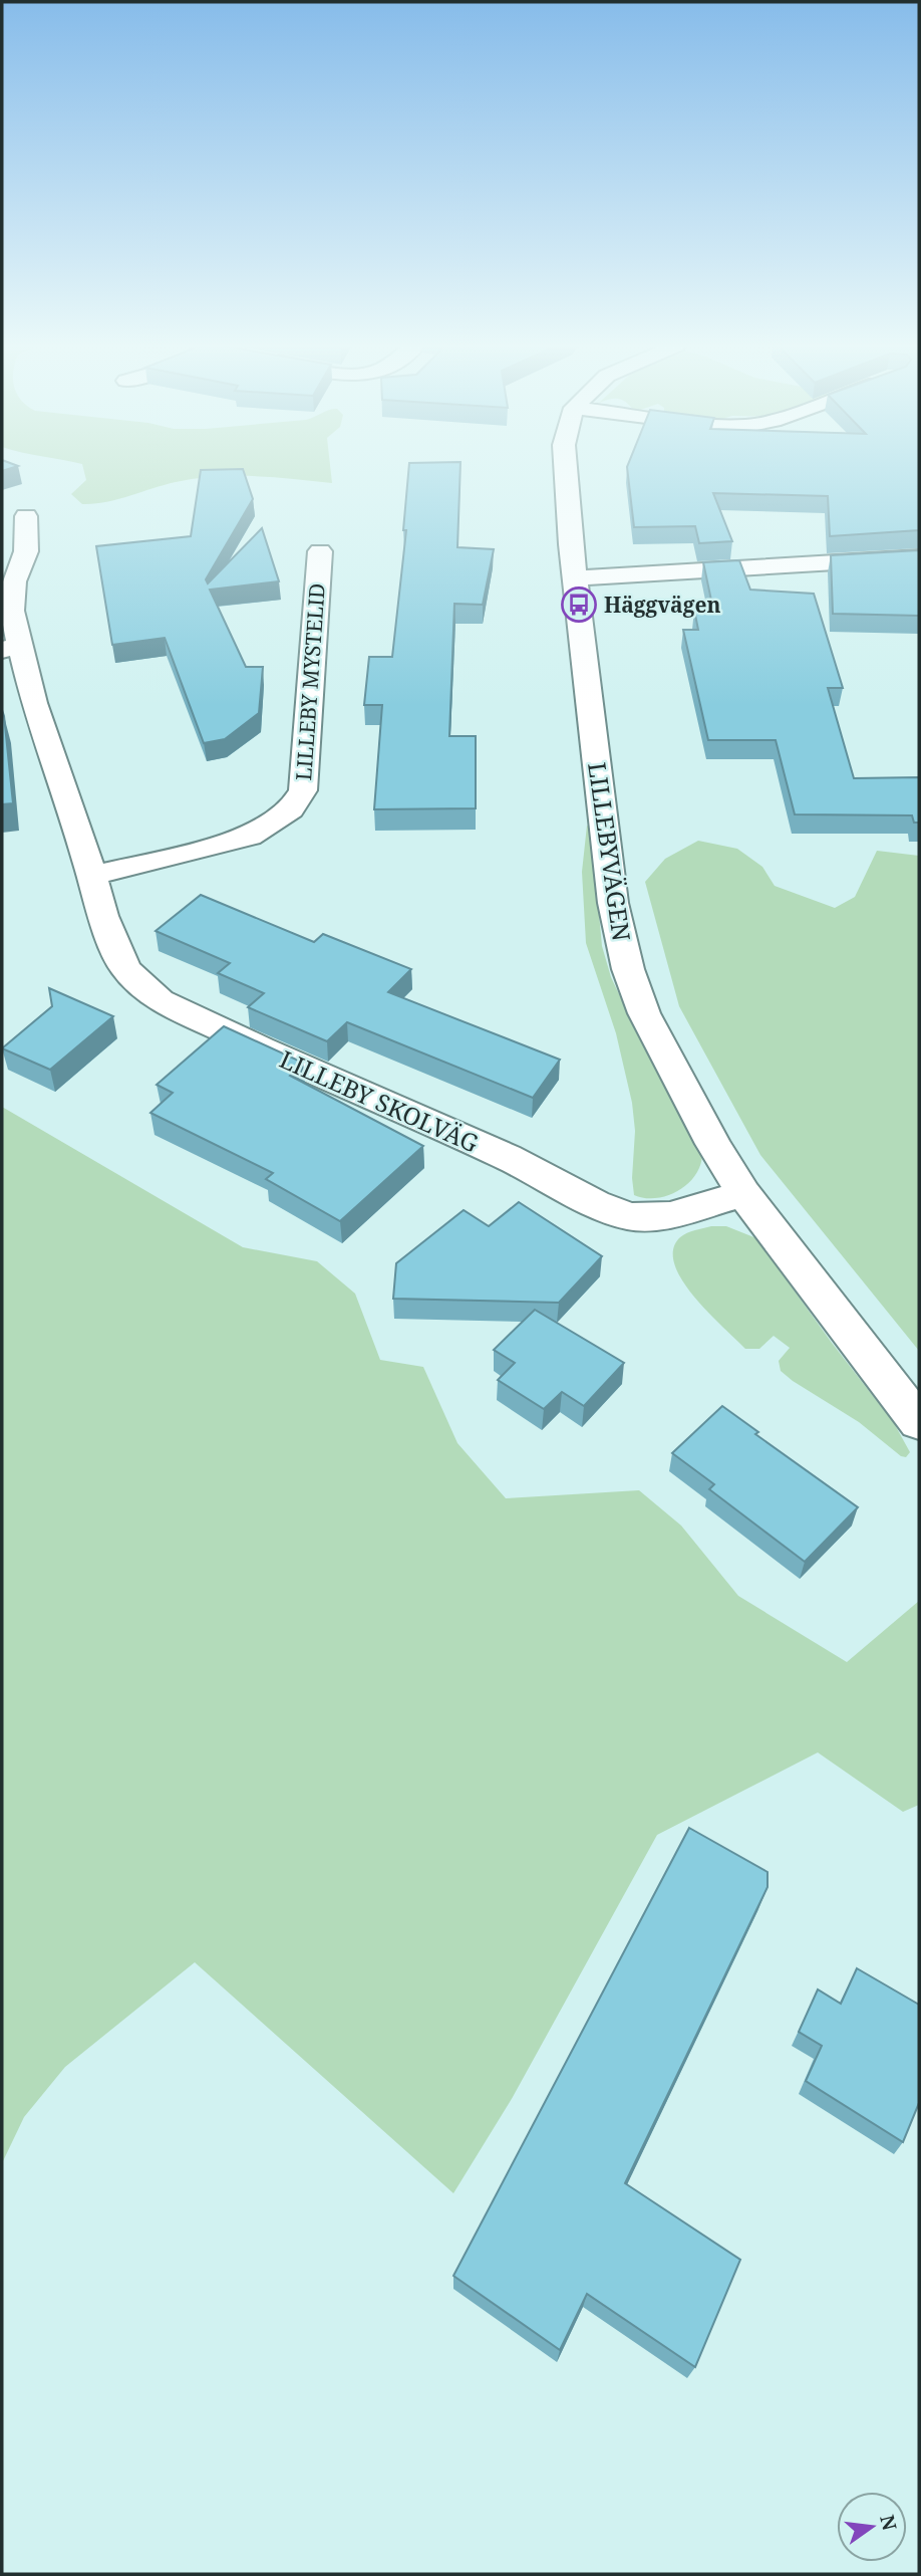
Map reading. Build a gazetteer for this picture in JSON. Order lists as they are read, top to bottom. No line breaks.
{"streets":{"street":["LILLEBY MYSTELID","LILLEBYVÄGEN","LILLEBY SKOLVÄG"]},"crossings":[["LILLEBY MYSTELID","LILLEBY SKOLVÄG"],["LILLEBYVÄGEN","LILLEBY SKOLVÄG"]],"places":{"bus stop":["Häggvägen"]},"north":"right"}
